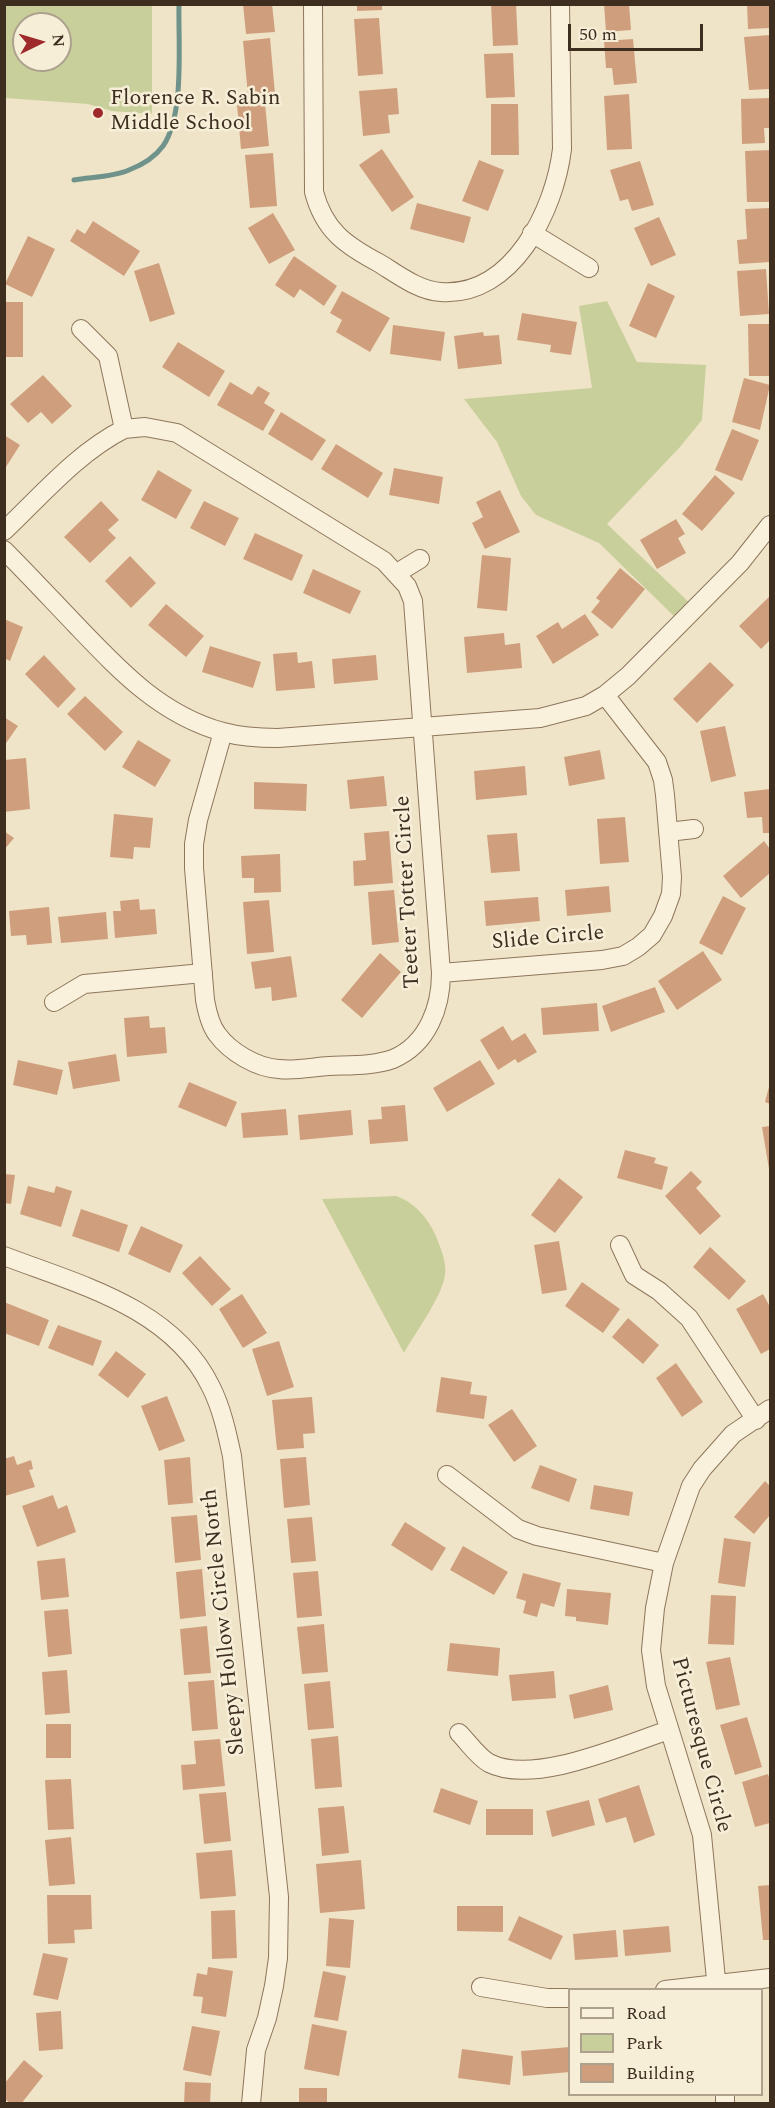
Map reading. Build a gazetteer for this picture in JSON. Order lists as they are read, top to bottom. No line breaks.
{"streets":{"street":["Teeter Totter Circle","Slide Circle","Sleepy Hollow Circle North","Picturesque Circle"]},"crossings":[["Teeter Totter Circle","Slide Circle"]],"places":["Florence R. Sabin Middle School"],"legend":["Road","Park","Building"],"scale_bar":"50 m","north":"right"}
